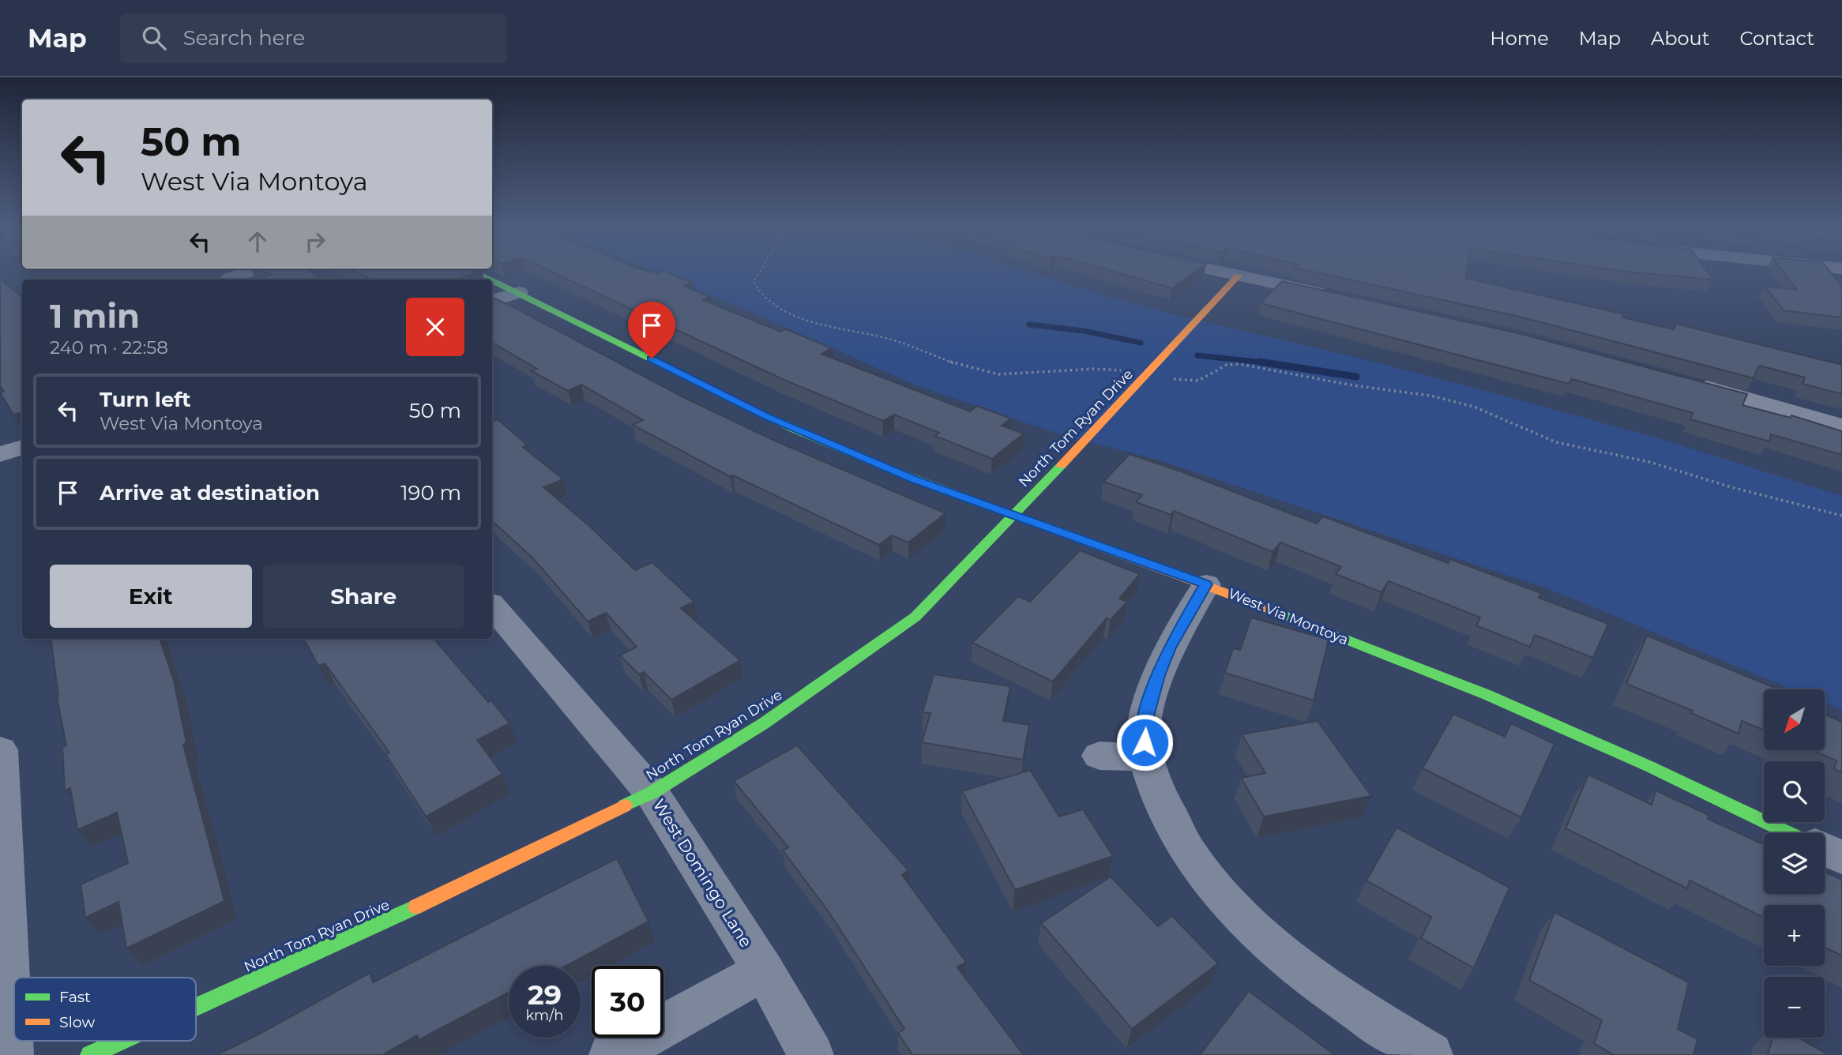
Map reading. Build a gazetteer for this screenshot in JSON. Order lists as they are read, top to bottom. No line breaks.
{"streets":{"street":["North Tom Ryan Drive","West Via Montoya","West Domingo Lane"]},"crossings":[["North Tom Ryan Drive","West Via Montoya"],["North Tom Ryan Drive","West Domingo Lane"]],"legend":["Fast","Slow"],"north":"bottom left","page":{"header":"Map","search":"Search here","nav":["Home","Map","About","Contact"],"turn":["50 m","West Via Montoya"],"heading":["1 min","240 m · 22:58"],"list":[{"name":"Turn left","note":"West Via Montoya","value":"50 m"},{"name":"Arrive at destination","value":"190 m"}],"buttons":["Exit","Share"],"map_buttons":["+","−"],"speed":"29 km/h","limit":"30"}}
